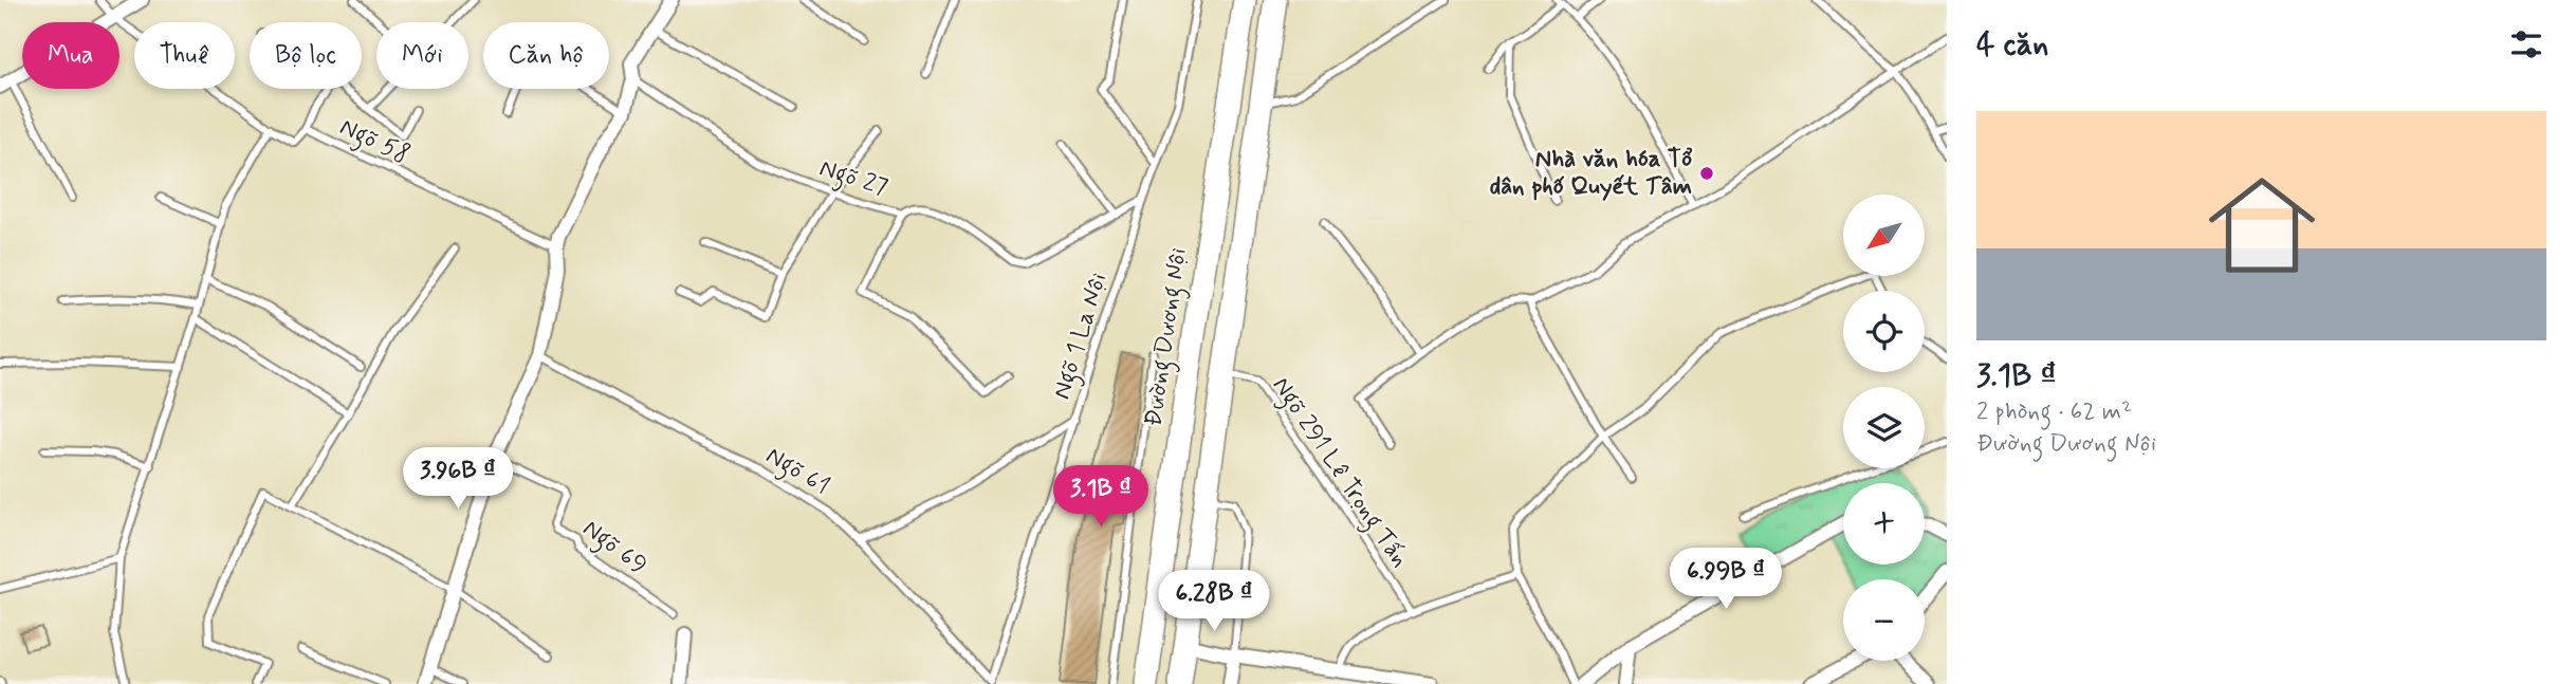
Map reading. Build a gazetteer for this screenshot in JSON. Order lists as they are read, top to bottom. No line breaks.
{"streets":{"main road":["Đường Dương Nội"],"lane":["Ngõ 58","Ngõ 27","Ngõ 1 La Nội","Ngõ 61","Ngõ 291 Lê Trọng Tấn","Ngõ 69"]},"crossings":[["Ngõ 1 La Nội","Ngõ 61"]],"places":["Nhà văn hóa Tổ dân phố Quyết Tâm"],"north":"bottom left","page":{"heading":"4 căn","chip":["Mua","Thuê","Bộ lọc","Mới","Căn hộ"],"list":[{"name":"3.1B ₫","note":"2 phòng · 62 m² · Đường Dương Nội"}],"map_buttons":["+","−"],"price":["3.96B ₫","3.1B ₫","6.99B ₫","6.28B ₫"]}}
